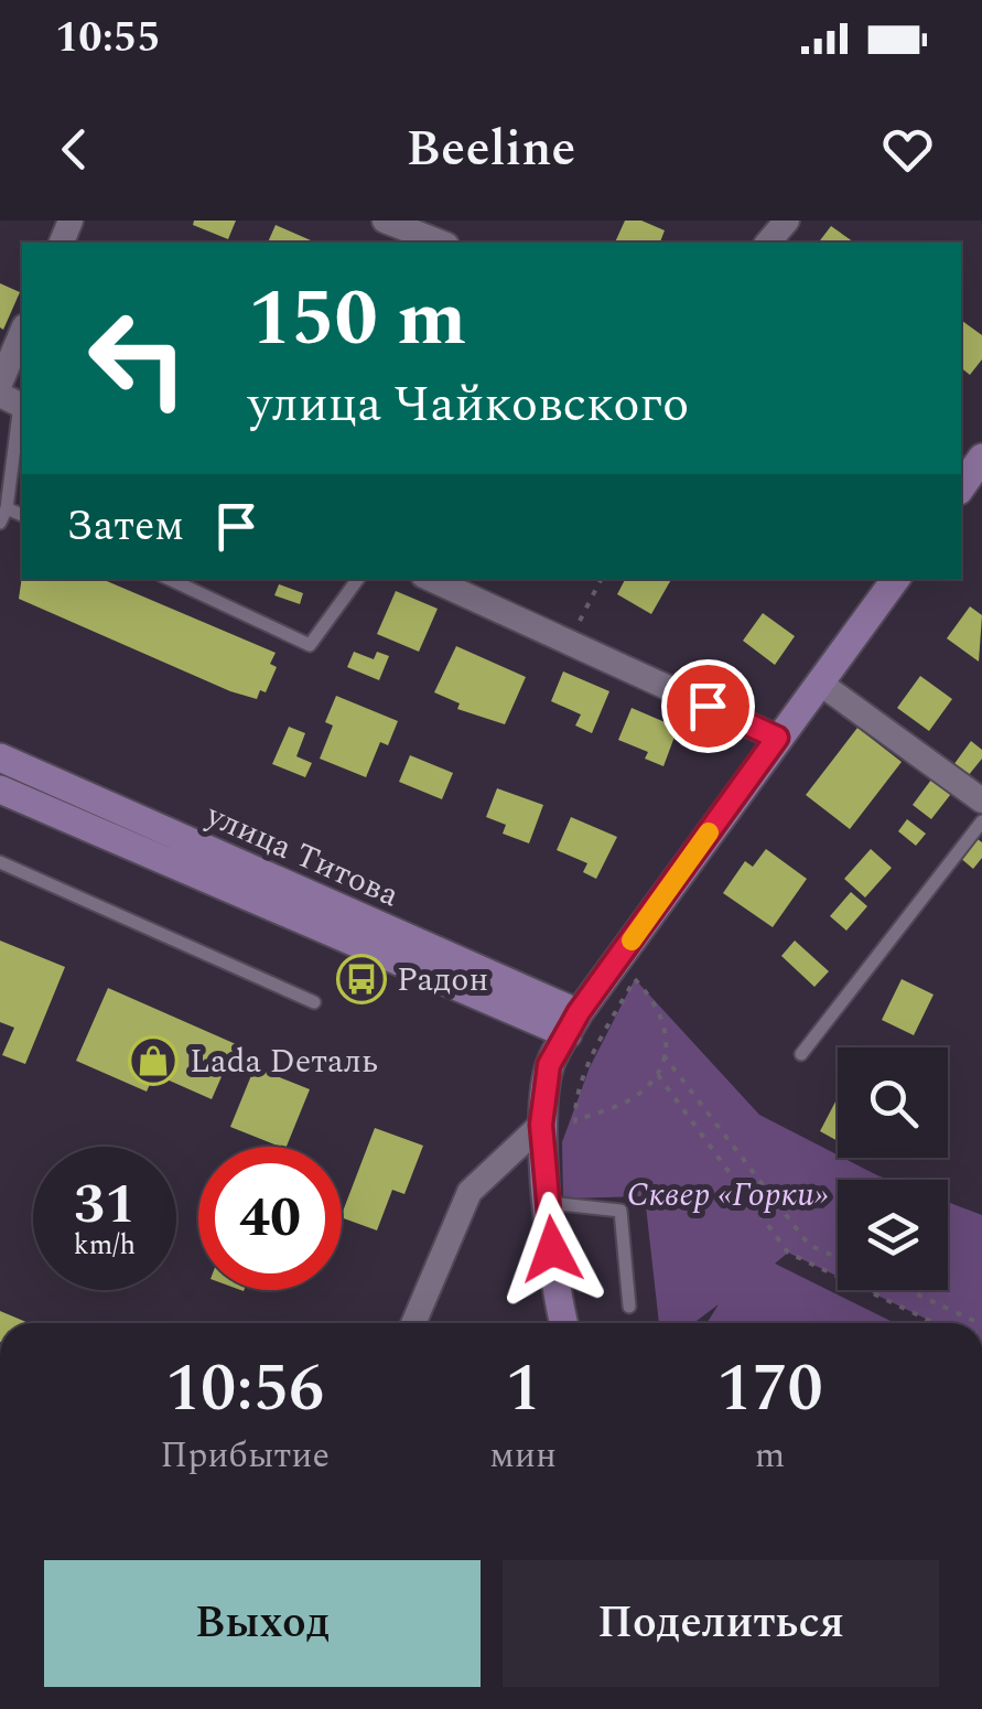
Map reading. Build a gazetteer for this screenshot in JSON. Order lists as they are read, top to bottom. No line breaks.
{"streets":{"street":["улица Титова"]},"parks":["Сквер «Горки»"],"places":{"bus stop":["Радон"],"shop":["Lada Dеталь"]},"page":{"status":"10:55","header":"Beeline","turn":["150 m","улица Чайковского"],"then":"Затем","speed":"31 km/h","limit":"40","eta":["10:56","Прибытие","1","мин","170","m"],"buttons":["Выход","Поделиться"]}}
